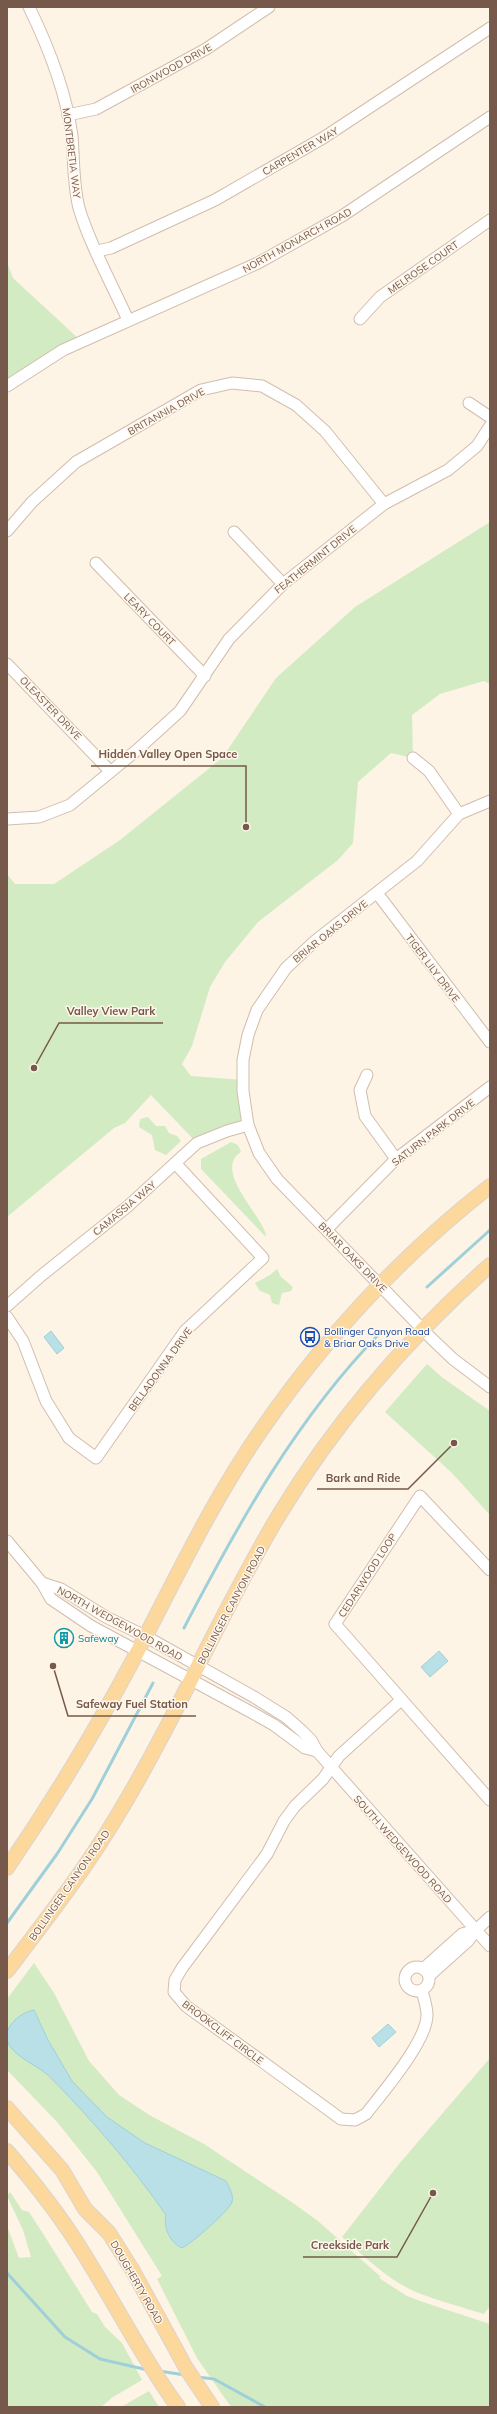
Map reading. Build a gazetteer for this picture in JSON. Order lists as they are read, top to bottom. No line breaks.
{"streets":{"main road":["BOLLINGER CANYON ROAD","DOUGHERTY ROAD"],"street":["IRONWOOD DRIVE","CARPENTER WAY","MONTBRETIA WAY","NORTH MONARCH ROAD","MELROSE COURT","BRITANNIA DRIVE","FEATHERMINT DRIVE","LEARY COURT","OLEASTER DRIVE","BRIAR OAKS DRIVE","TIGER LILY DRIVE","SATURN PARK DRIVE","CAMASSIA WAY","BELLADONNA DRIVE","CEDARWOOD LOOP","NORTH WEDGEWOOD ROAD","SOUTH WEDGEWOOD ROAD","BROOKCLIFF CIRCLE"]},"crossings":[["IRONWOOD DRIVE","MONTBRETIA WAY"],["CARPENTER WAY","MONTBRETIA WAY"],["MONTBRETIA WAY","NORTH MONARCH ROAD"],["BRITANNIA DRIVE","FEATHERMINT DRIVE"],["FEATHERMINT DRIVE","LEARY COURT"],["FEATHERMINT DRIVE","OLEASTER DRIVE"],["BRIAR OAKS DRIVE","TIGER LILY DRIVE"],["BRIAR OAKS DRIVE","SATURN PARK DRIVE"],["BRIAR OAKS DRIVE","CAMASSIA WAY"],["BRIAR OAKS DRIVE","BOLLINGER CANYON ROAD"],["CAMASSIA WAY","BELLADONNA DRIVE"],["BOLLINGER CANYON ROAD","NORTH WEDGEWOOD ROAD"],["BOLLINGER CANYON ROAD","SOUTH WEDGEWOOD ROAD"],["NORTH WEDGEWOOD ROAD","SOUTH WEDGEWOOD ROAD"],["SOUTH WEDGEWOOD ROAD","BROOKCLIFF CIRCLE"]],"places":{"other":["Hidden Valley Open Space","Valley View Park","Bark and Ride","Safeway Fuel Station","Creekside Park"],"bus stop":["Bollinger Canyon Road & Briar Oaks Drive"],"building":["Safeway"]}}
